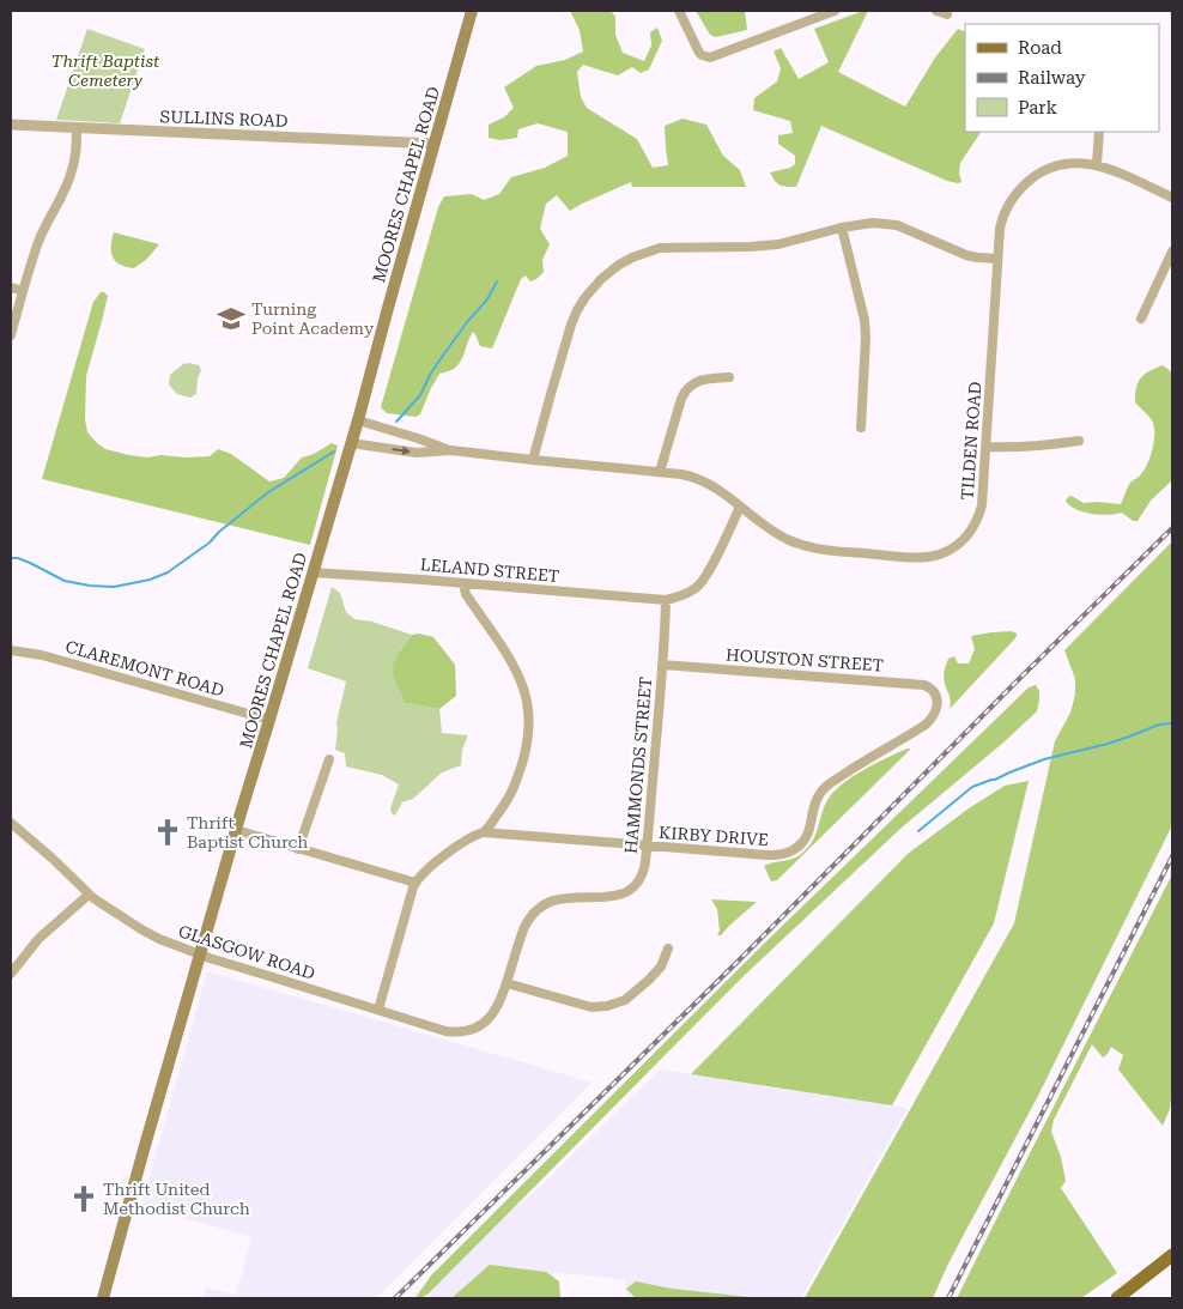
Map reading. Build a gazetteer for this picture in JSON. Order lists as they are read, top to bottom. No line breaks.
{"streets":{"main road":["MOORES CHAPEL ROAD"],"street":["SULLINS ROAD","TILDEN ROAD","LELAND STREET","HOUSTON STREET","CLAREMONT ROAD","HAMMONDS STREET","KIRBY DRIVE","GLASGOW ROAD"]},"crossings":[["SULLINS ROAD","MOORES CHAPEL ROAD"],["MOORES CHAPEL ROAD","TILDEN ROAD"],["MOORES CHAPEL ROAD","LELAND STREET"],["MOORES CHAPEL ROAD","CLAREMONT ROAD"],["MOORES CHAPEL ROAD","GLASGOW ROAD"],["LELAND STREET","HAMMONDS STREET"],["HOUSTON STREET","HAMMONDS STREET"],["HOUSTON STREET","KIRBY DRIVE"],["HAMMONDS STREET","KIRBY DRIVE"],["HAMMONDS STREET","GLASGOW ROAD"]],"parks":["Thrift Baptist Cemetery"],"places":{"school or university":["Turning Point Academy"],"church":["Thrift Baptist Church","Thrift United Methodist Church"]},"legend":["Road","Railway","Park"]}
